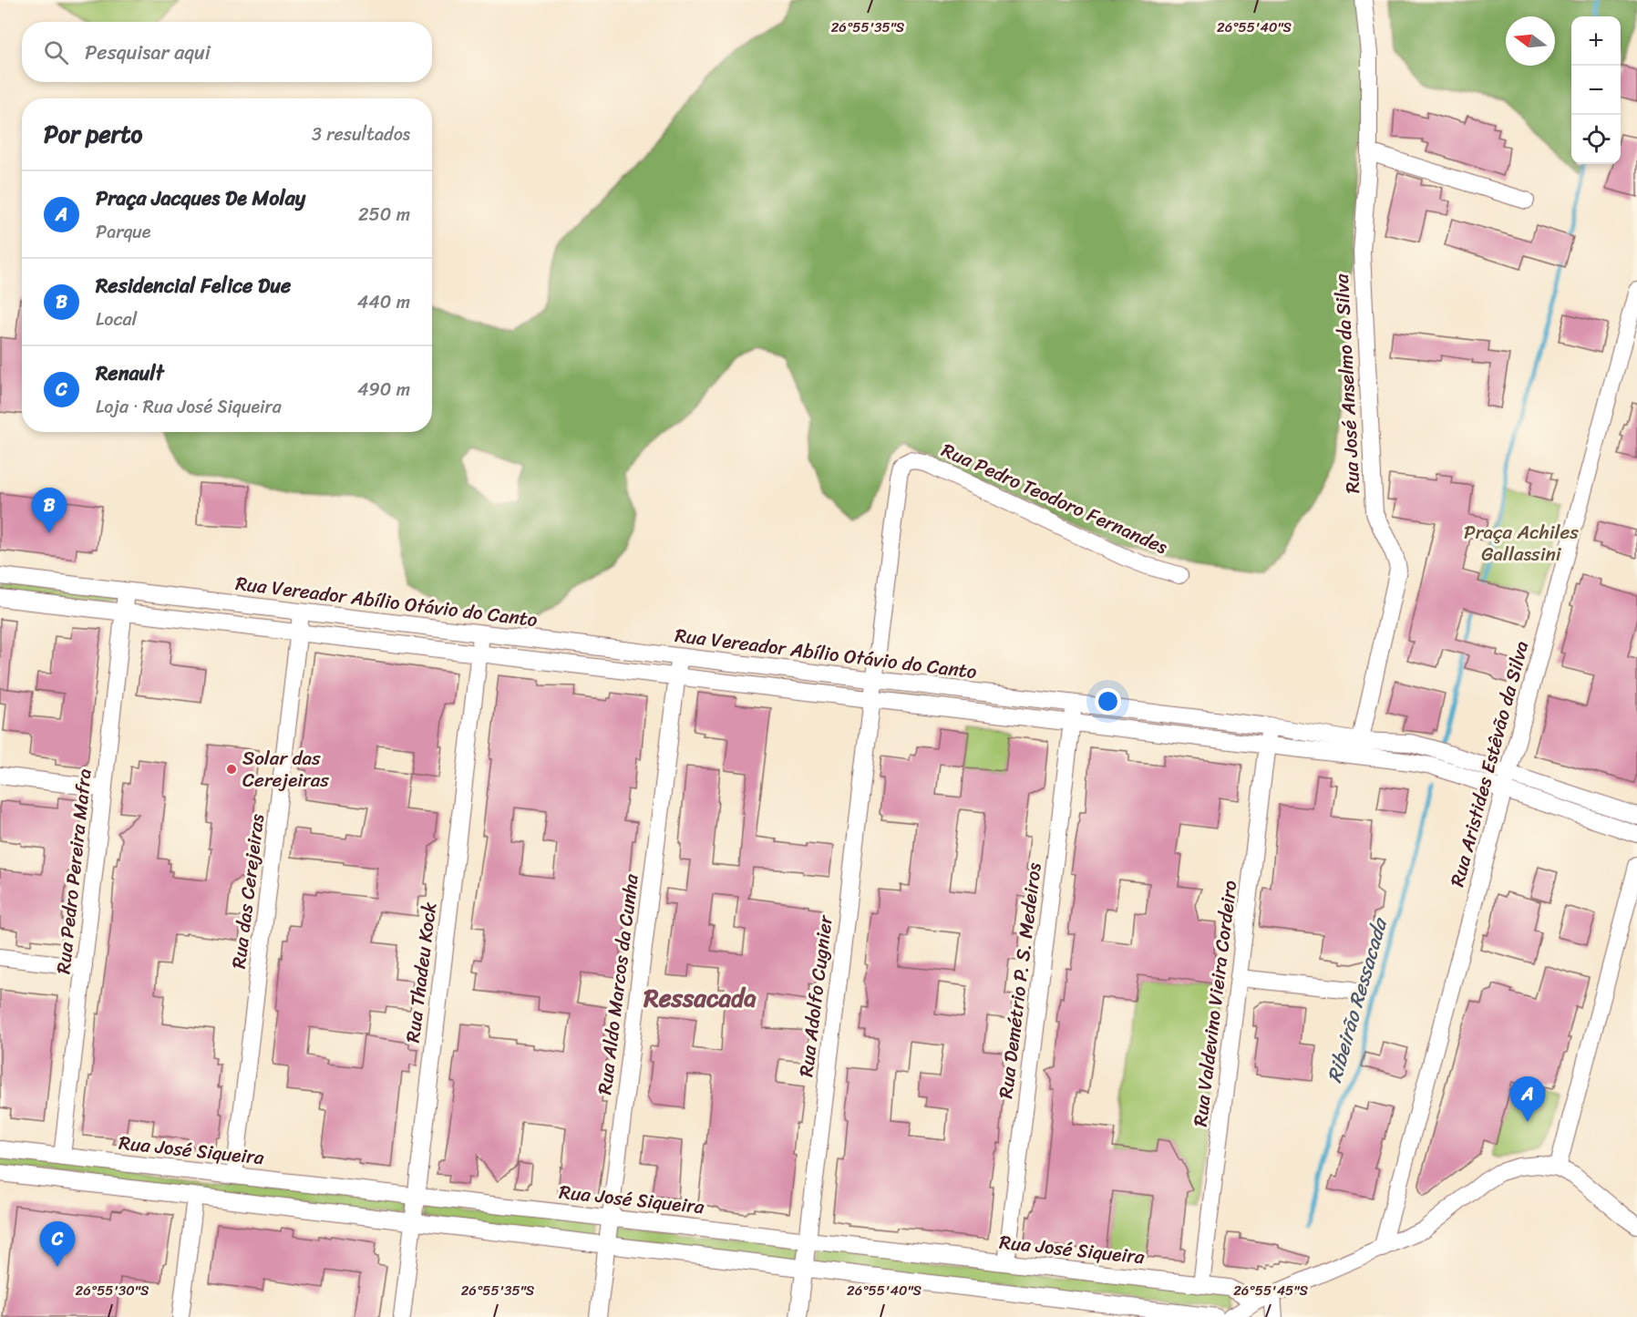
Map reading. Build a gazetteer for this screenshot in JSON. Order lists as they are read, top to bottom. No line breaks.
{"streets":{"street":["Rua José Anselmo da Silva","Rua Pedro Teodoro Fernandes","Rua Vereador Abílio Otávio do Canto","Rua Aristides Estêvão da Silva","Rua Pedro Pereira Mafra","Rua das Cerejeiras","Rua Thadeu Kock","Rua Demétrio P. S. Medeiros","Rua Aldo Marcos da Cunha","Rua Adolfo Cugnier","Rua Valdevino Vieira Cordeiro","Rua José Siqueira"]},"crossings":[["Rua José Anselmo da Silva","Rua Vereador Abílio Otávio do Canto"],["Rua Pedro Teodoro Fernandes","Rua Vereador Abílio Otávio do Canto"],["Rua Pedro Teodoro Fernandes","Rua Adolfo Cugnier"],["Rua Vereador Abílio Otávio do Canto","Rua Aristides Estêvão da Silva"],["Rua Vereador Abílio Otávio do Canto","Rua Pedro Pereira Mafra"],["Rua Vereador Abílio Otávio do Canto","Rua das Cerejeiras"],["Rua Vereador Abílio Otávio do Canto","Rua Thadeu Kock"],["Rua Vereador Abílio Otávio do Canto","Rua Demétrio P. S. Medeiros"],["Rua Vereador Abílio Otávio do Canto","Rua Aldo Marcos da Cunha"],["Rua Vereador Abílio Otávio do Canto","Rua Adolfo Cugnier"],["Rua Vereador Abílio Otávio do Canto","Rua Valdevino Vieira Cordeiro"],["Rua Pedro Pereira Mafra","Rua José Siqueira"],["Rua das Cerejeiras","Rua José Siqueira"],["Rua Thadeu Kock","Rua José Siqueira"],["Rua Demétrio P. S. Medeiros","Rua José Siqueira"],["Rua Aldo Marcos da Cunha","Rua José Siqueira"],["Rua Adolfo Cugnier","Rua José Siqueira"],["Rua Valdevino Vieira Cordeiro","Rua José Siqueira"]],"districts":["Ressacada"],"water":["Ribeirão Ressacada"],"parks":["Praça Achiles Gallassini"],"places":["Solar das Cerejeiras"],"north":"left","page":{"map_buttons":["+","−"],"search":"Pesquisar aqui","heading":["Por perto","3 resultados"],"list":[{"mark":"A","name":"Praça Jacques De Molay","note":"Parque","value":"250 m"},{"mark":"B","name":"Residencial Felice Due","note":"Local","value":"440 m"},{"mark":"C","name":"Renault","note":"Loja · Rua José Siqueira","value":"490 m"}],"pins":["B","A","C"]},"coordinates":["26°55'35\"S","26°55'40\"S","26°55'30\"S","26°55'45\"S"]}
